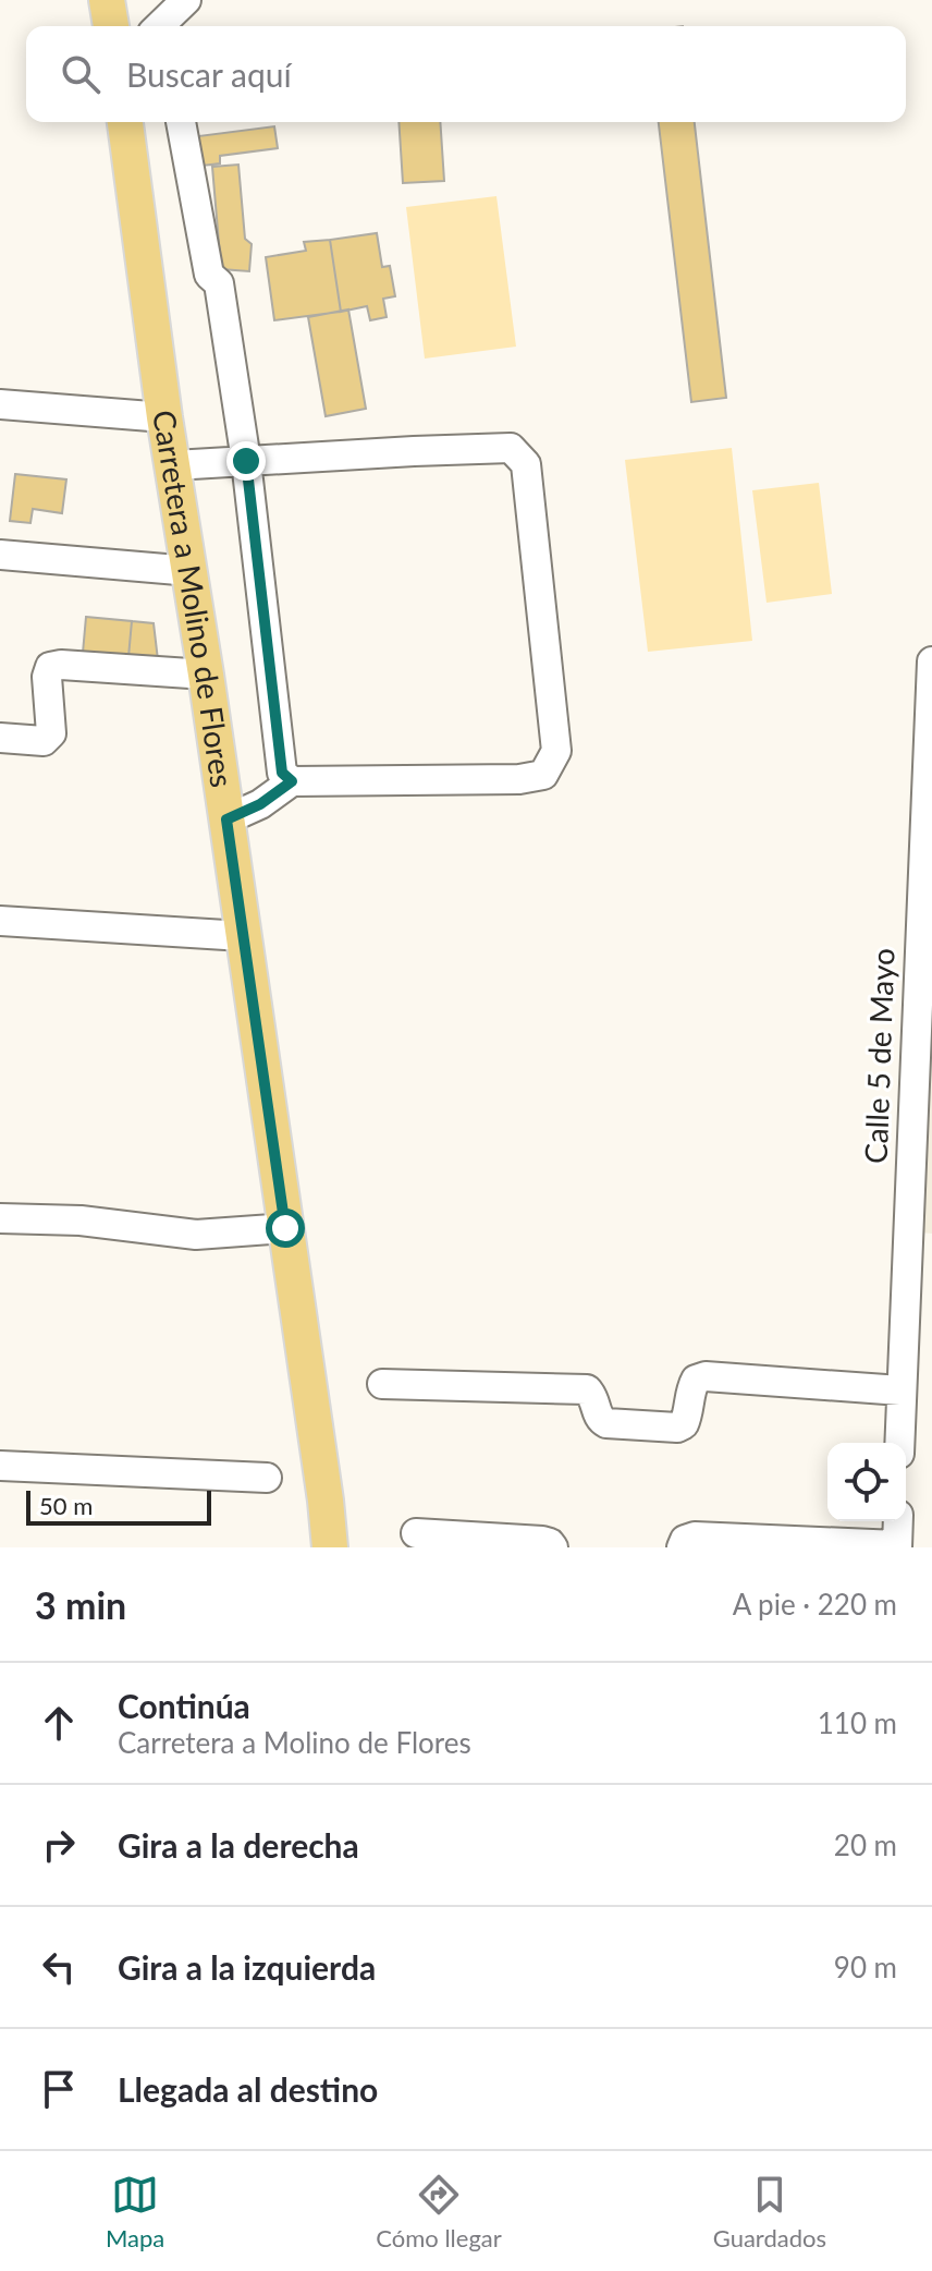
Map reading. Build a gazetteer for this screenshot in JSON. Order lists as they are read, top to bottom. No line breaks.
{"streets":{"main road":["Carretera a Molino de Flores"],"street":["Calle 5 de Mayo"]},"scale_bar":"50 m","page":{"search":"Buscar aquí","scale":"50 m","heading":["3 min","A pie · 220 m"],"list":[["Continúa","Carretera a Molino de Flores","110 m"],["Gira a la derecha","20 m"],["Gira a la izquierda","90 m"],"Llegada al destino"],"nav":["Mapa","Cómo llegar","Guardados"]}}
